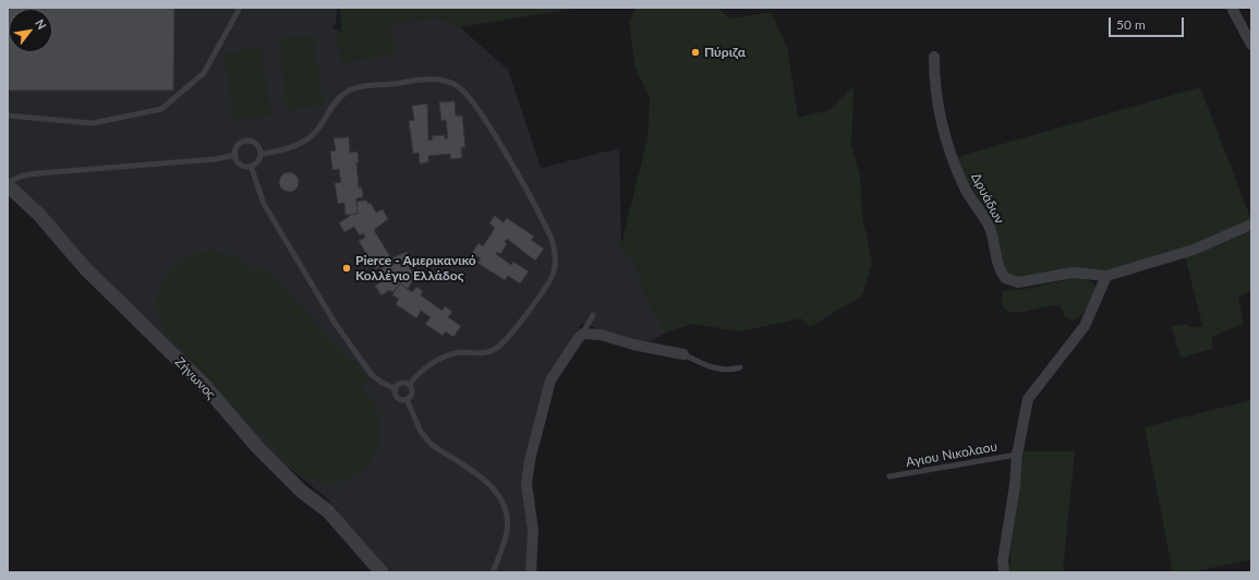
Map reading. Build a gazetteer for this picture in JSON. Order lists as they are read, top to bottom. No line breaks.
{"streets":{"street":["Δρυάδων","Ζήνωνος"],"lane":["Αγιου Νικολαου"]},"places":["Πύριζα","Pierce - Αμερικανικό Κολλέγιο Ελλάδος"],"scale_bar":"50 m","north":"top right"}
